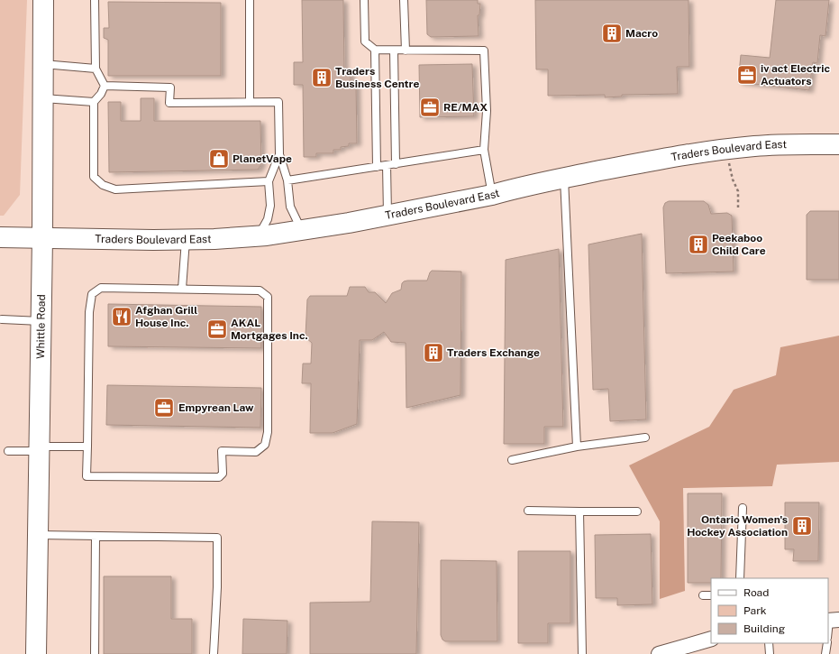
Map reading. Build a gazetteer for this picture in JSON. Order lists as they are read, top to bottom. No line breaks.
{"streets":{"street":["Traders Boulevard East","Whittle Road"]},"crossings":[["Traders Boulevard East","Whittle Road"]],"places":{"building":["Macro","Traders Business Centre","Peekaboo Child Care","Traders Exchange","Ontario Women's Hockey Association"],"office":["iv act Electric Actuators","RE/MAX","AKAL Mortgages Inc.","Empyrean Law"],"shop":["PlanetVape"],"restaurant":["Afghan Grill House Inc."]},"legend":["Road","Park","Building"]}
